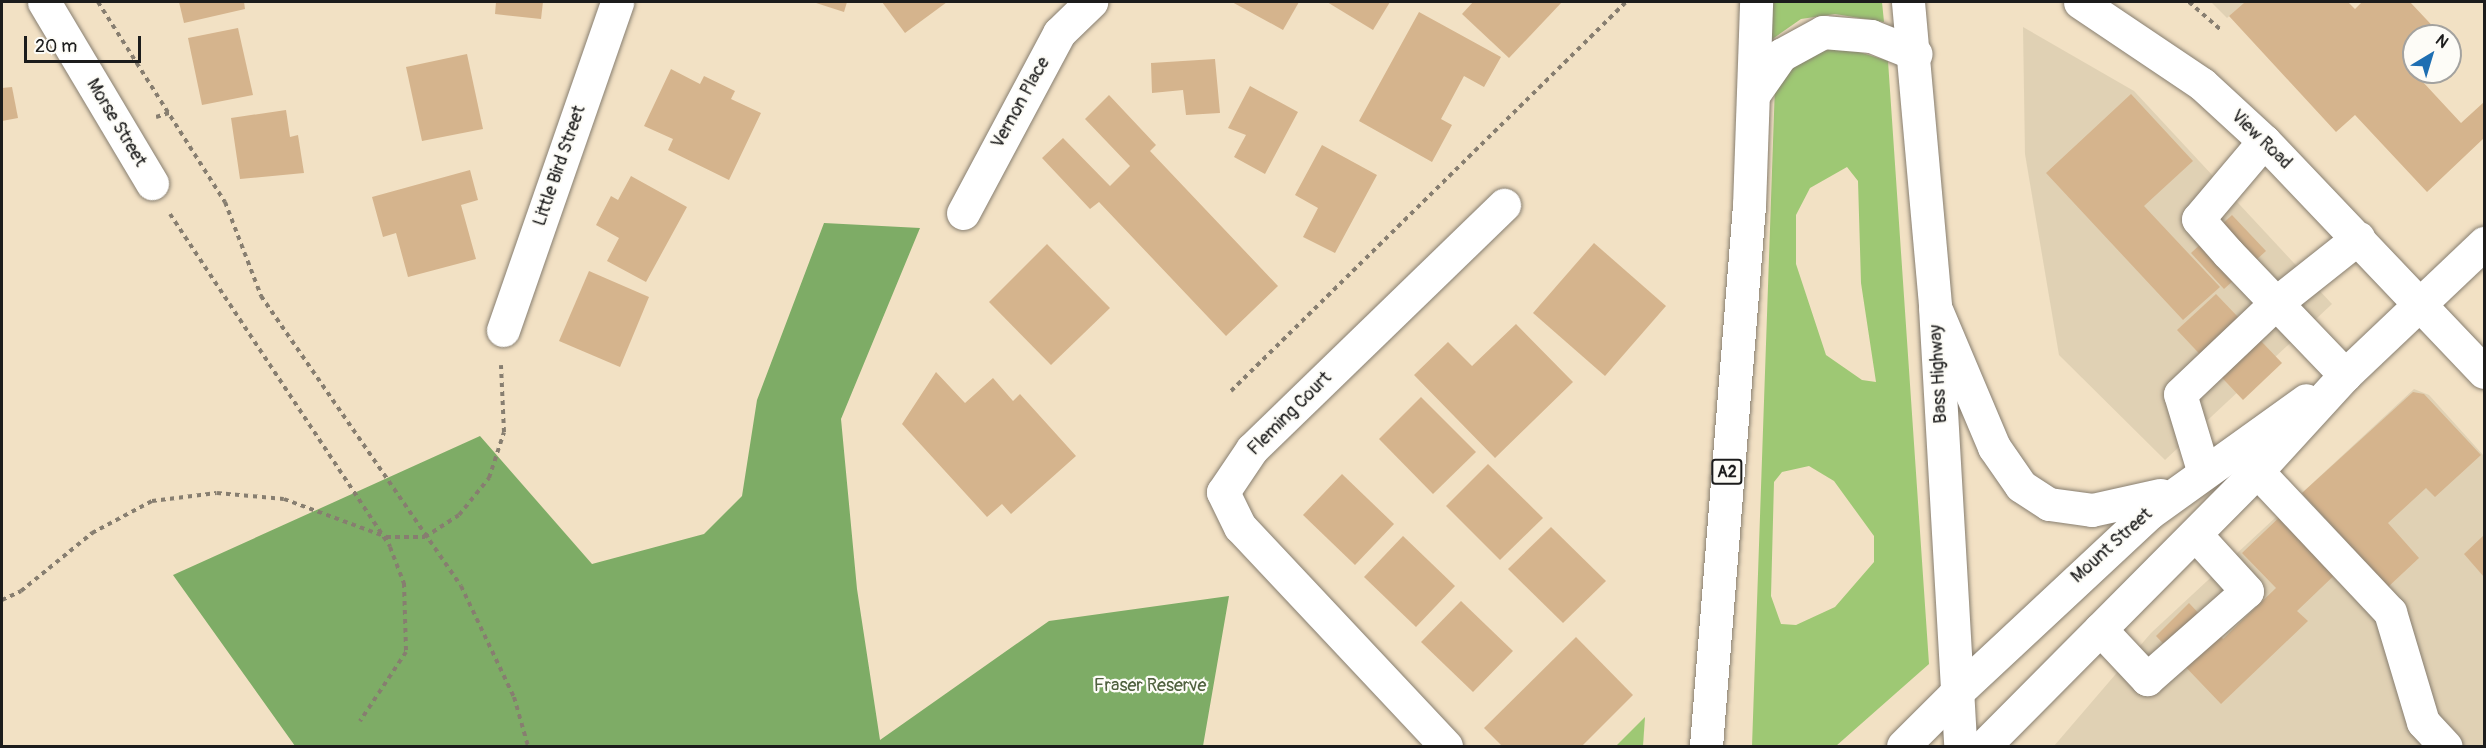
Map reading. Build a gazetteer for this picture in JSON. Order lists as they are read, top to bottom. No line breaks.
{"streets":{"main road":["Vernon Place","Morse Street","View Road","Little Bird Street","Bass Highway","Fleming Court","A2","Mount Street"]},"crossings":[["View Road","Mount Street"],["Bass Highway","Mount Street"]],"parks":["Fraser Reserve"],"scale_bar":"20 m","north":"top right"}
